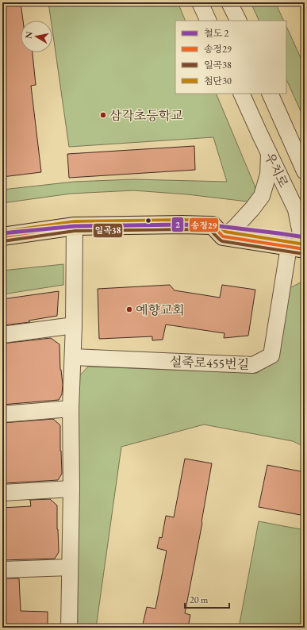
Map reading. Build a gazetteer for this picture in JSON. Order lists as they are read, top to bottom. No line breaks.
{"streets":{"street":["우치로","설죽로455번길"]},"crossings":[["우치로","설죽로455번길"]],"places":["삼각초등학교","예향교회"],"lines":["transit line 첨단30","rail line 2","transit line 송정29","transit line 일곡38"],"legend":["철도 2","송정29","일곡38","첨단30"],"scale_bar":"20 m","north":"left"}
